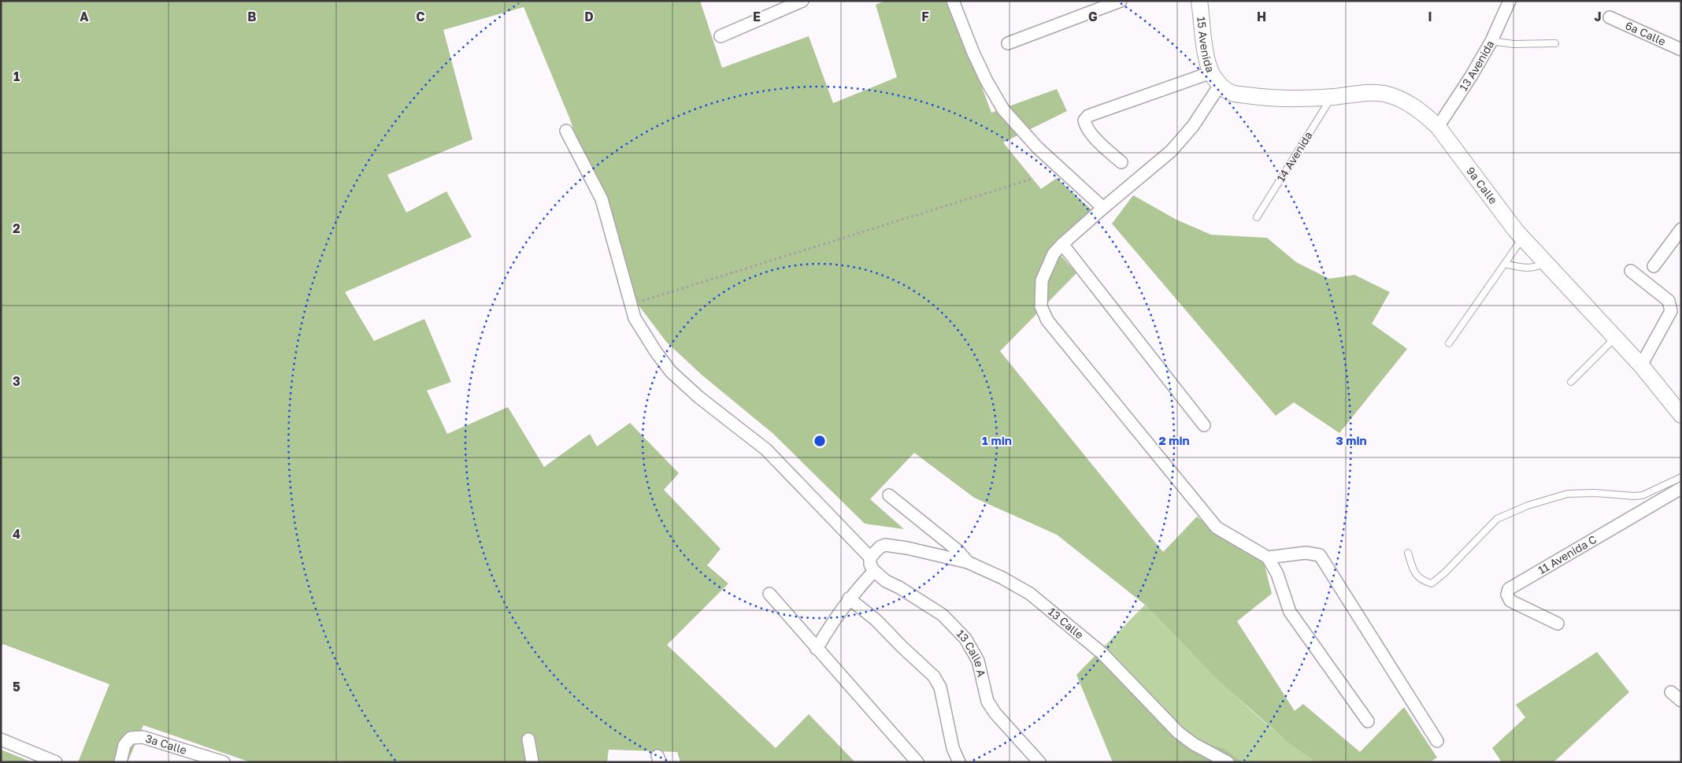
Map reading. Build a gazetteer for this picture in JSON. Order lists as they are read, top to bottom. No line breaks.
{"streets":{"street":["6a Calle","15 Avenida","13 Avenida","9a Calle","11 Avenida C","13 Calle","13 Calle A","3a Calle"],"lane":["14 Avenida"]},"crossings":[["15 Avenida","9a Calle"],["13 Avenida","9a Calle"],["14 Avenida","9a Calle"]],"grid":{"columns":["A","B","C","D","E","F","G","H","I","J"],"rows":["1","2","3","4","5"]},"rings":["1 min","2 min","3 min"]}
